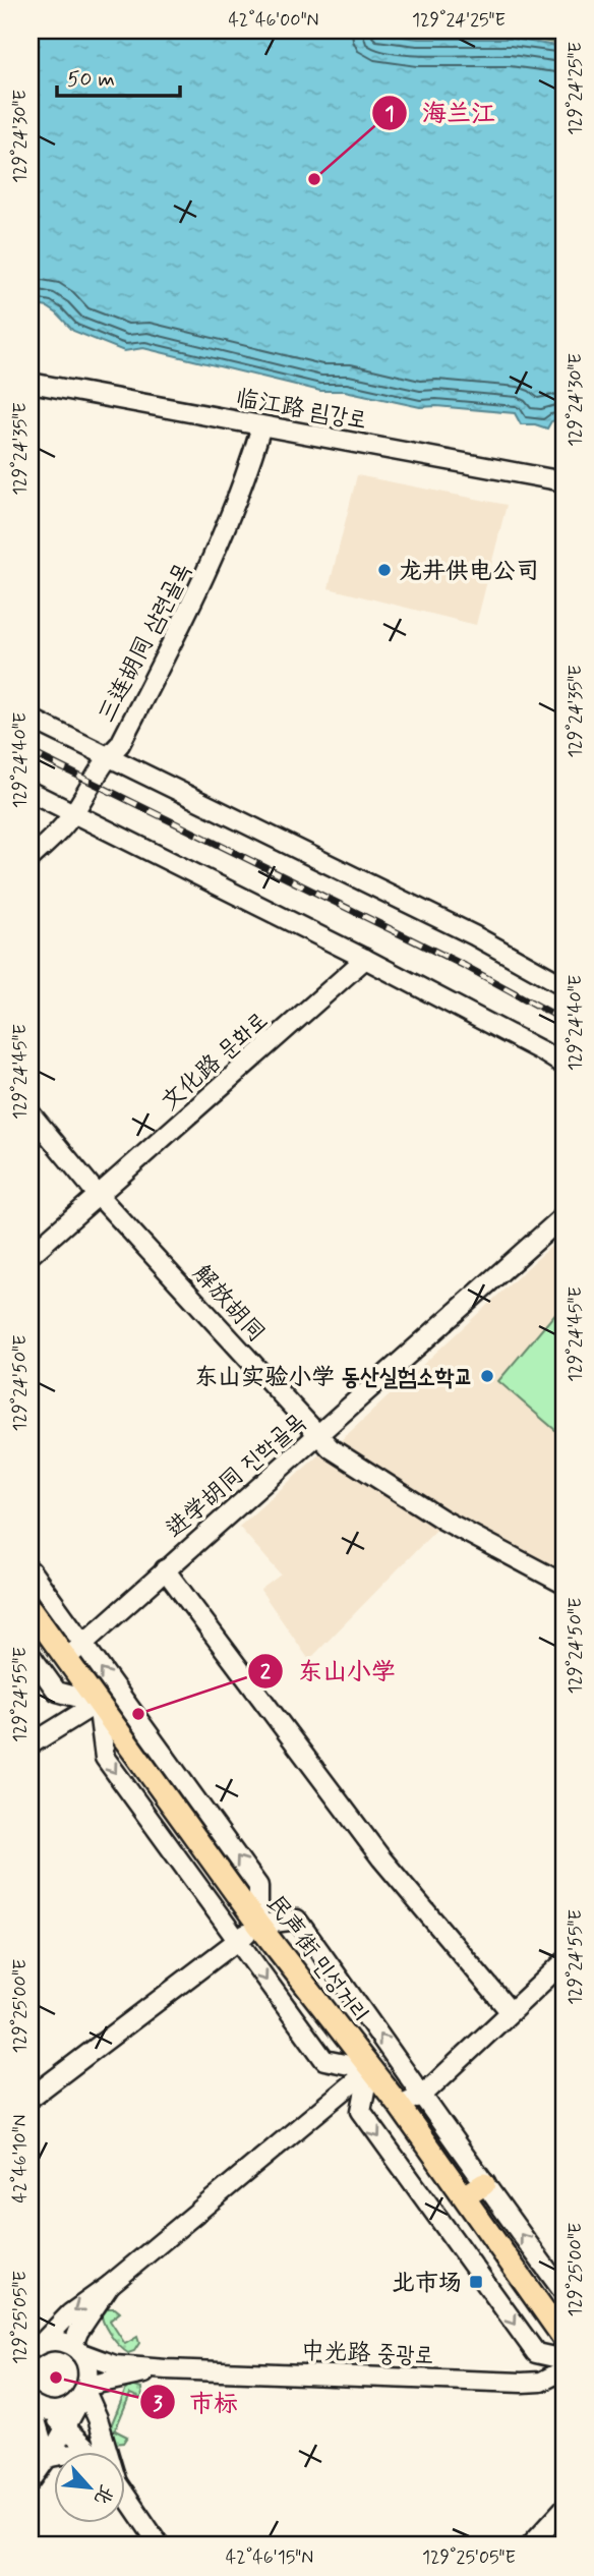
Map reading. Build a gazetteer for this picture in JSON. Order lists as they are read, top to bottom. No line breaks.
{"streets":{"main road":["民声街 민성거리"],"street":["临江路 림강로","三连胡同 삼련골목","文化路 문화로","解放胡同","进学胡同 진학골목","中光路 중광로"]},"crossings":[["临江路 림강로","三连胡同 삼련골목"],["文化路 문화로","解放胡同"],["解放胡同","进学胡同 진학골목"],["进学胡同 진학골목","民声街 민성거리"]],"places":{"other":["海兰江","龙井供电公司","东山实验小学 동산실험소학교","东山小学","市标"],"transit":["北市场"]},"scale_bar":"50 m","north":"bottom right","coordinates":["42°46'00\"N","129°24'25\"E","129°24'30\"E","129°24'35\"E","129°24'40\"E","129°24'45\"E","129°24'50\"E","129°24'55\"E","129°25'00\"E","42°46'10\"N","129°25'05\"E","42°46'15\"N"]}
